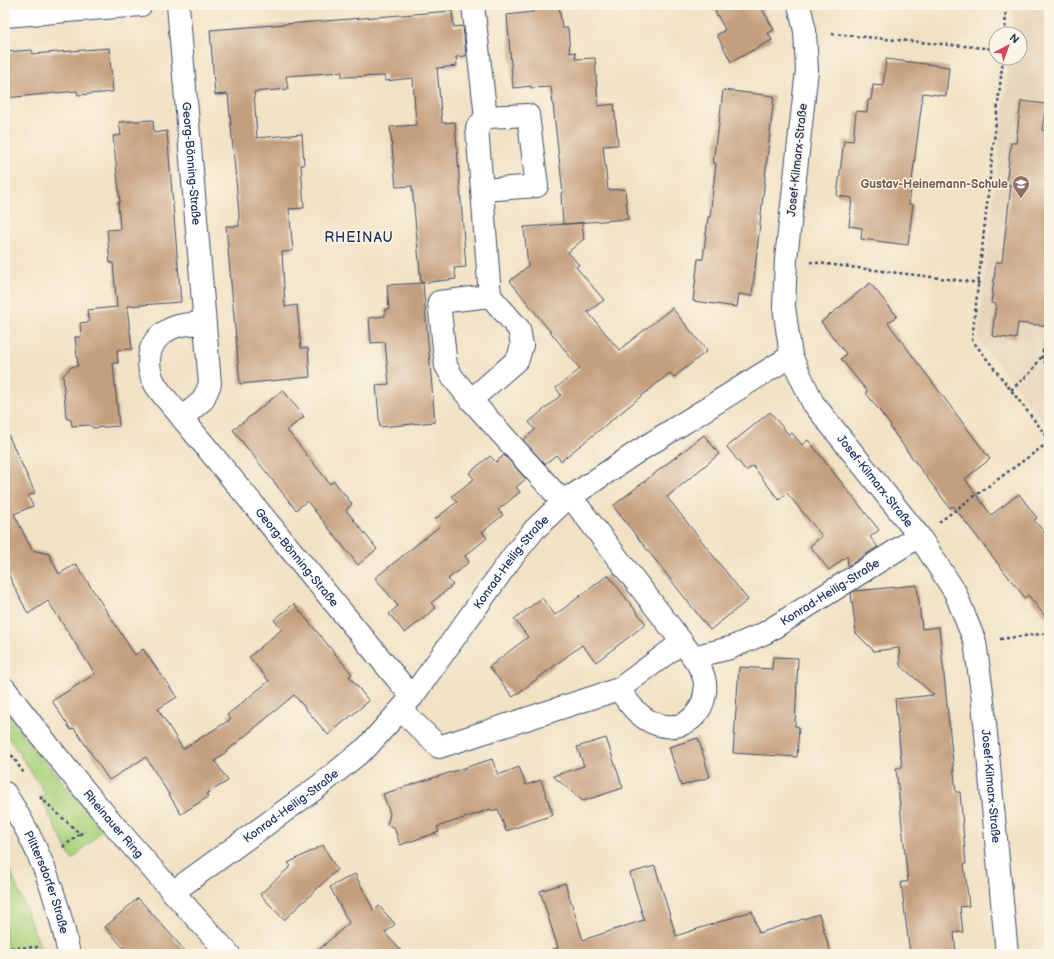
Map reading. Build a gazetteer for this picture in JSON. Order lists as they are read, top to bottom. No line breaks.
{"streets":{"street":["Josef-Kilmarx-Straße","Georg-Bönning-Straße","Konrad-Heilig-Straße","Rheinauer Ring","Plittersdorfer Straße"]},"crossings":[["Josef-Kilmarx-Straße","Konrad-Heilig-Straße"],["Georg-Bönning-Straße","Konrad-Heilig-Straße"],["Konrad-Heilig-Straße","Rheinauer Ring"]],"districts":["RHEINAU"],"places":{"school or university":["Gustav-Heinemann-Schule"]},"north":"top right"}
